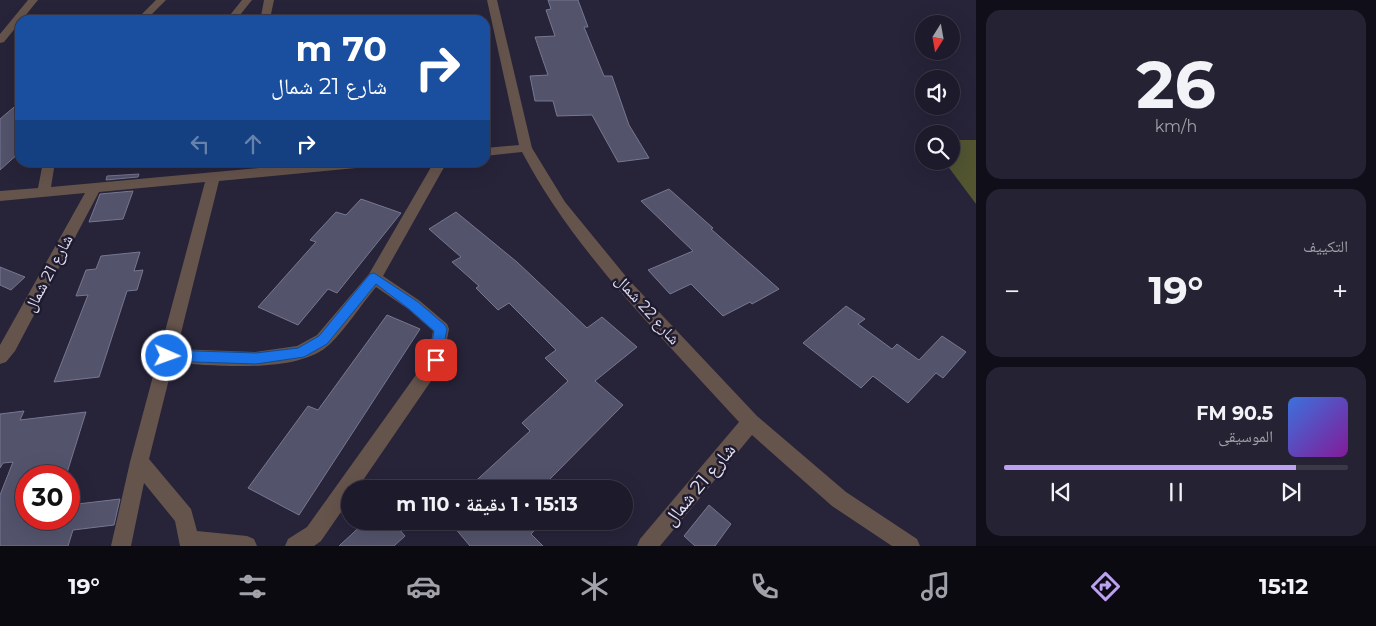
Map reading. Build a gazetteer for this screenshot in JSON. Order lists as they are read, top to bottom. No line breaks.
{"streets":{"street":["شارع 21 شمال","شارع 22 شمال"]},"crossings":[["شارع 21 شمال","شارع 22 شمال"]],"north":"bottom","page":{"tile":[["26","km/h"],"التكييف"],"turn":["70 m","شارع 21 شمال"],"heat":["−","19°","+"],"song":["90.5 FM","الموسيقى"],"limit":"30","trip":"15:13 · 1 دقيقة · 110 m","tabs":["15:12","19°"]}}
